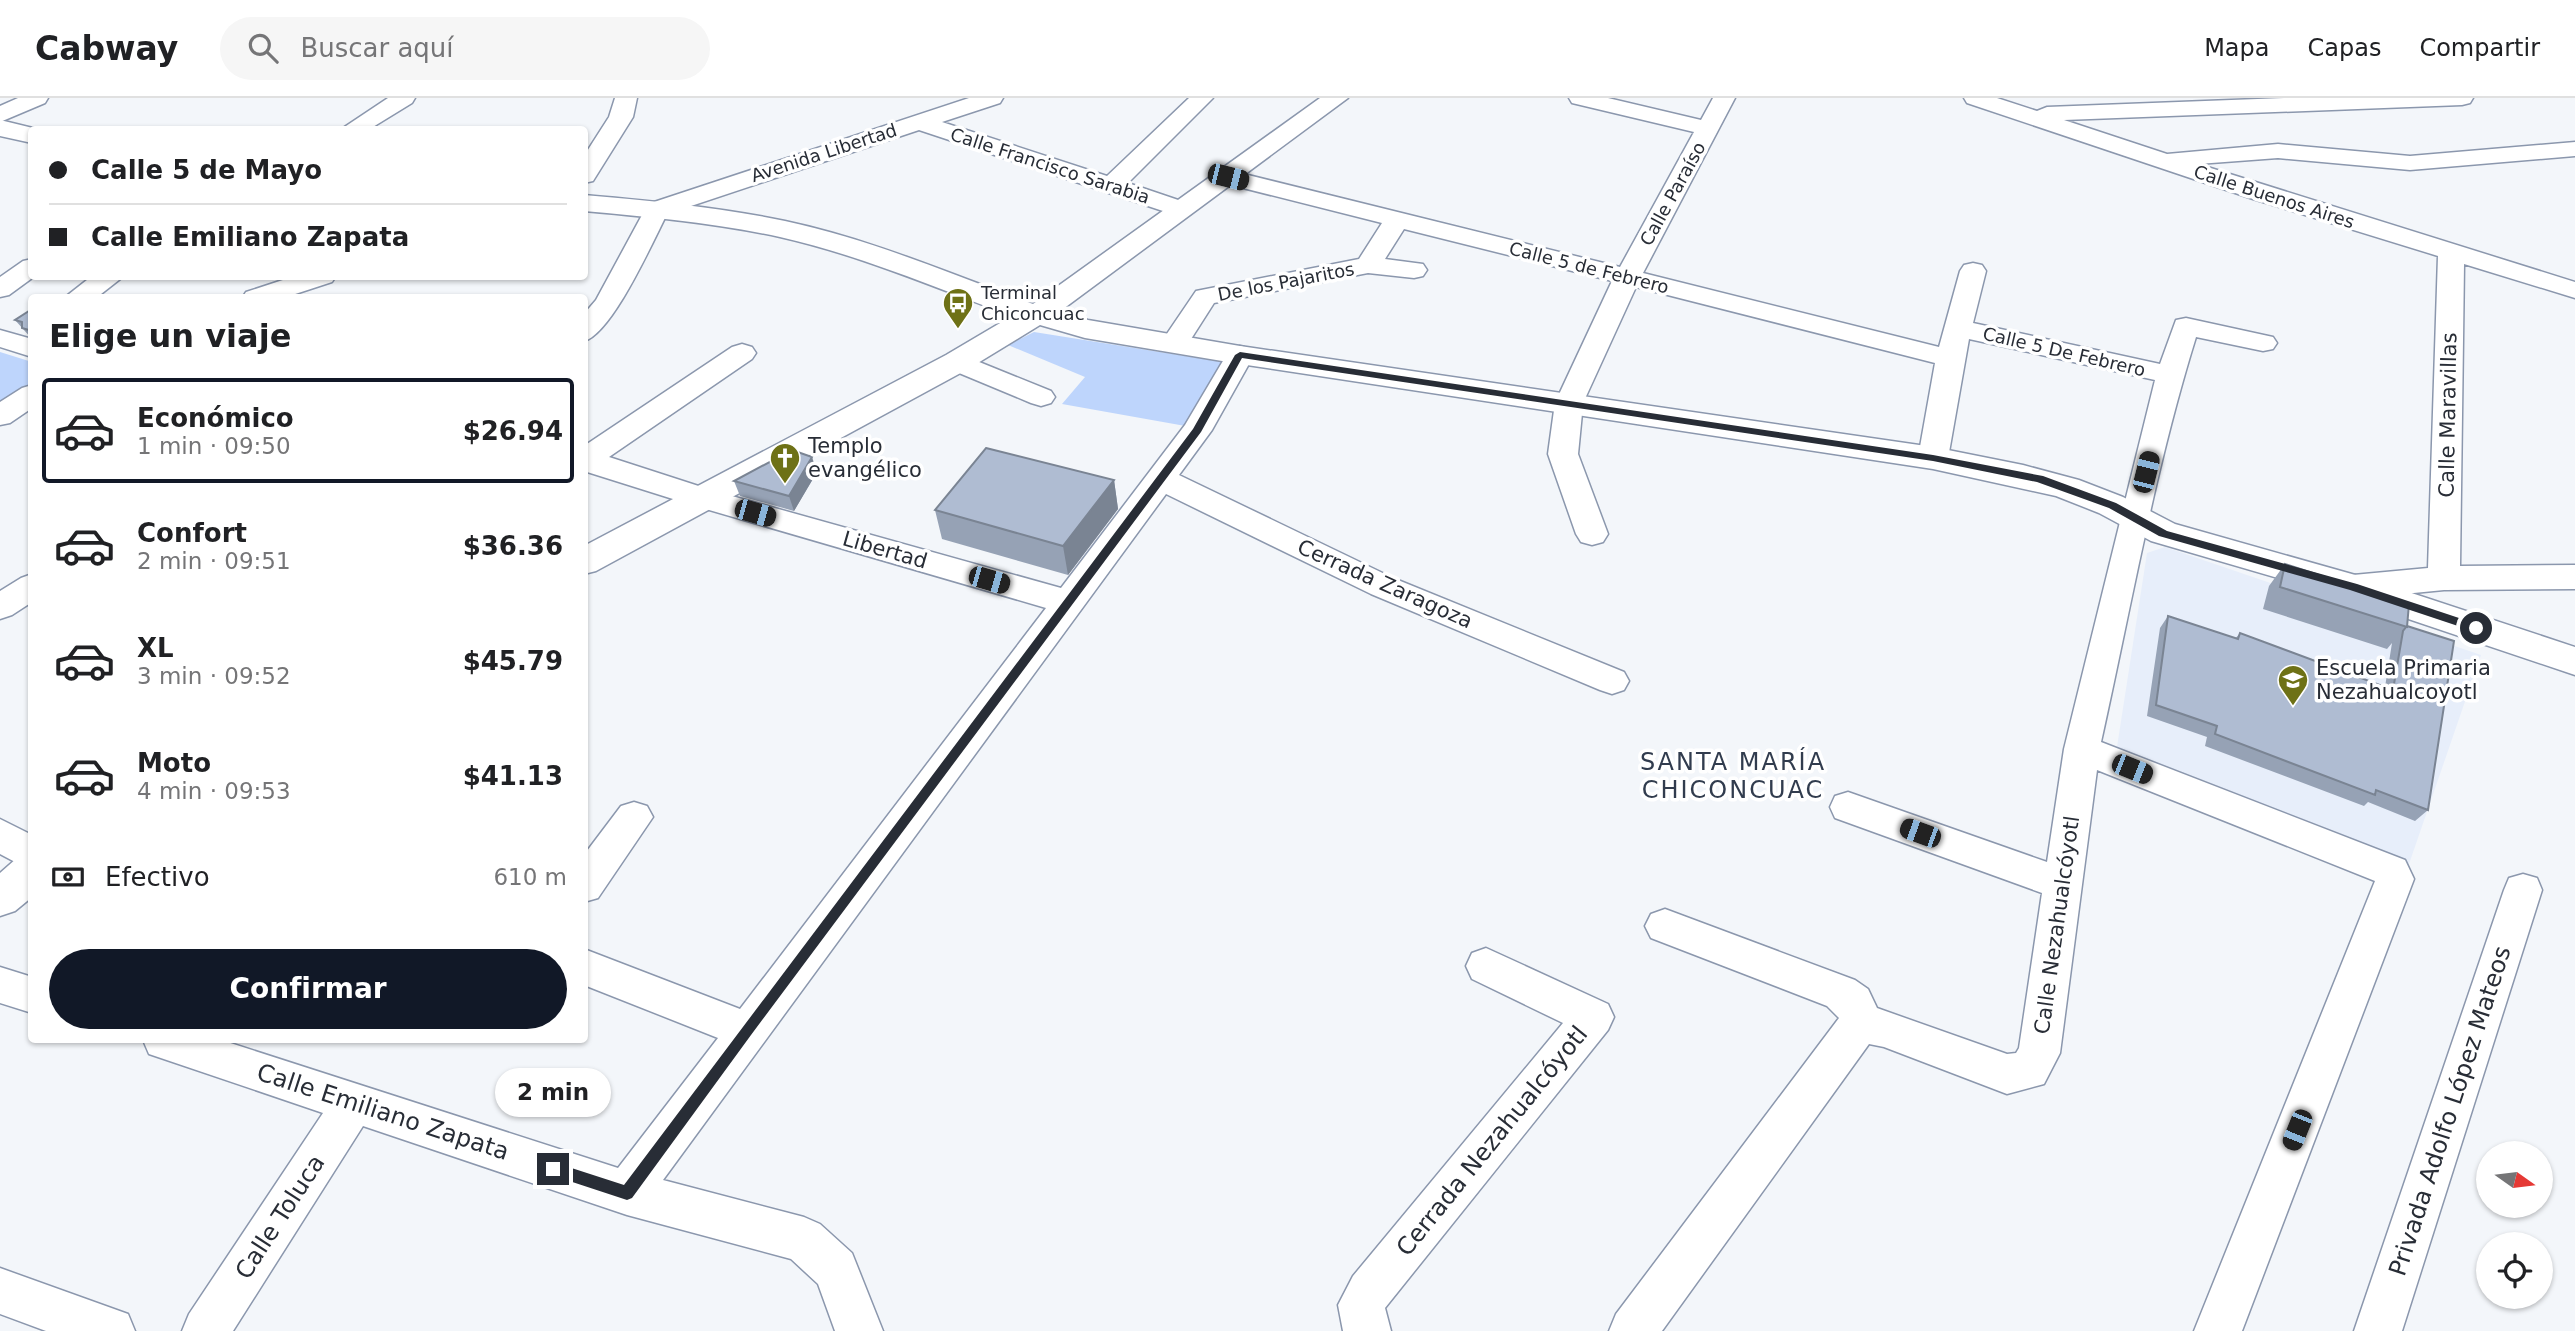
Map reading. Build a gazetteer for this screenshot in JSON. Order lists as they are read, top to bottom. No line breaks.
{"streets":{"street":["Avenida Libertad","Calle Francisco Sarabia","Calle Paraíso","Calle Buenos Aires","Calle 5 de Febrero","De los Pajaritos","Calle 5 De Febrero","Calle Maravillas","Libertad","Cerrada Zaragoza","Calle Nezahualcóyotl","Privada Adolfo López Mateos","Calle Emiliano Zapata","Cerrada Nezahualcóyotl","Calle Toluca"]},"crossings":[["Avenida Libertad","Calle Francisco Sarabia"],["Calle Paraíso","Calle 5 de Febrero"],["Calle Buenos Aires","Calle Maravillas"],["Calle 5 de Febrero","De los Pajaritos"],["Calle 5 De Febrero","Calle Nezahualcóyotl"],["Calle Emiliano Zapata","Calle Toluca"]],"districts":["SANTA MARÍA CHICONCUAC"],"places":{"bus stop":["Terminal Chiconcuac"],"church":["Templo evangélico"],"school or university":["Escuela Primaria Nezahualcoyotl"]},"north":"right","page":{"header":"Cabway","search":"Buscar aquí","nav":["Mapa","Capas","Compartir"],"banner":["Calle 5 de Mayo","Calle Emiliano Zapata"],"heading":"Elige un viaje","list":[{"name":"Económico","note":"1 min · 09:50","value":"$26.94"},{"name":"Confort","note":"2 min · 09:51","value":"$36.36"},{"name":"XL","note":"3 min · 09:52","value":"$45.79"},{"name":"Moto","note":"4 min · 09:53","value":"$41.13"}],"pay":["Efectivo","610 m"],"buttons":"Confirmar","bubble":"2 min"}}
